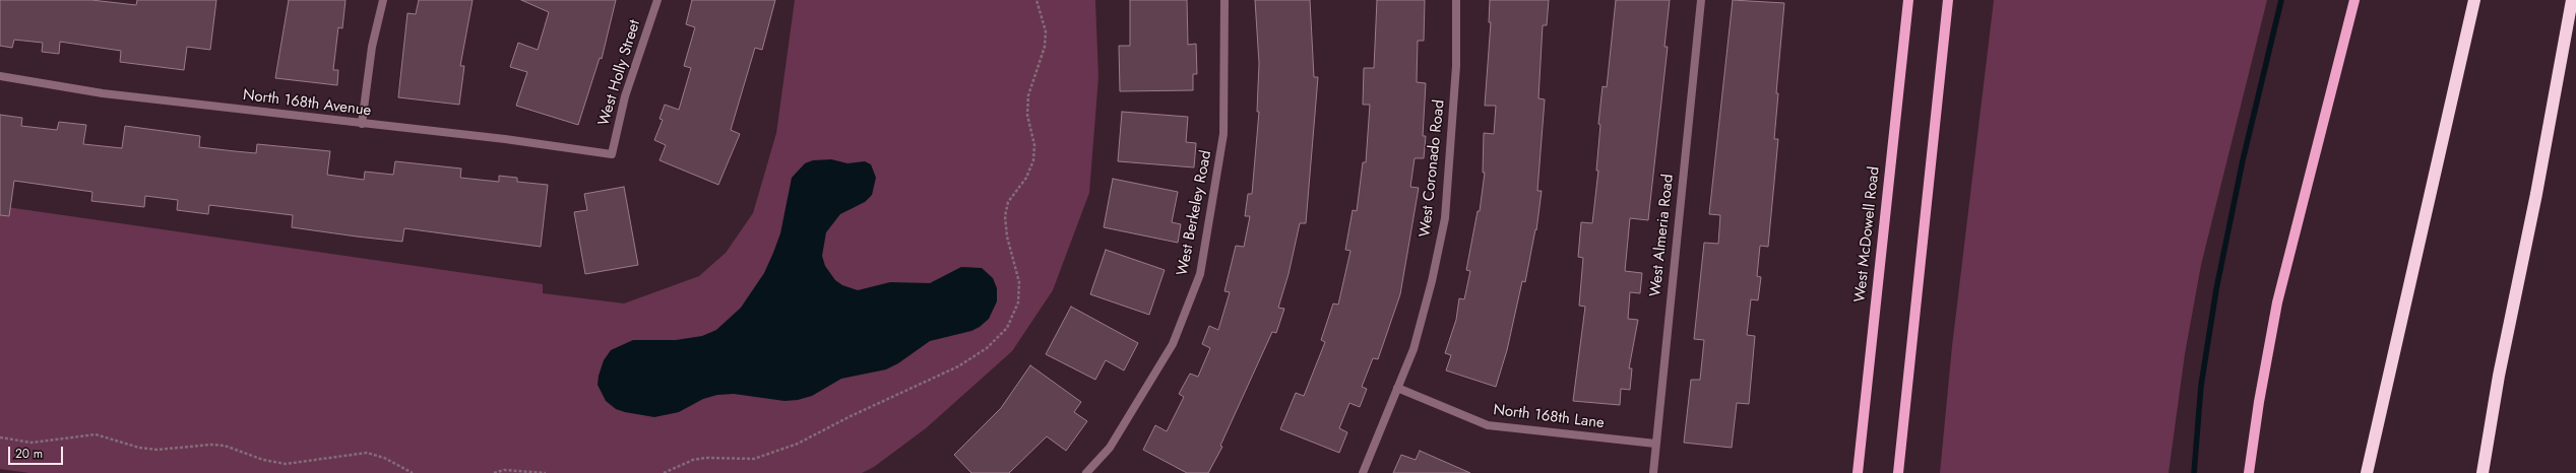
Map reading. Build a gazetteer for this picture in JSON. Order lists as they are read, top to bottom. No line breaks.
{"streets":{"main road":["West McDowell Road"],"street":["West Holly Street","North 168th Avenue","West Coronado Road","West Berkeley Road","West Almeria Road","North 168th Lane"]},"crossings":[["West Holly Street","North 168th Avenue"],["West Coronado Road","North 168th Lane"],["West Almeria Road","North 168th Lane"]],"scale_bar":"20 m"}
